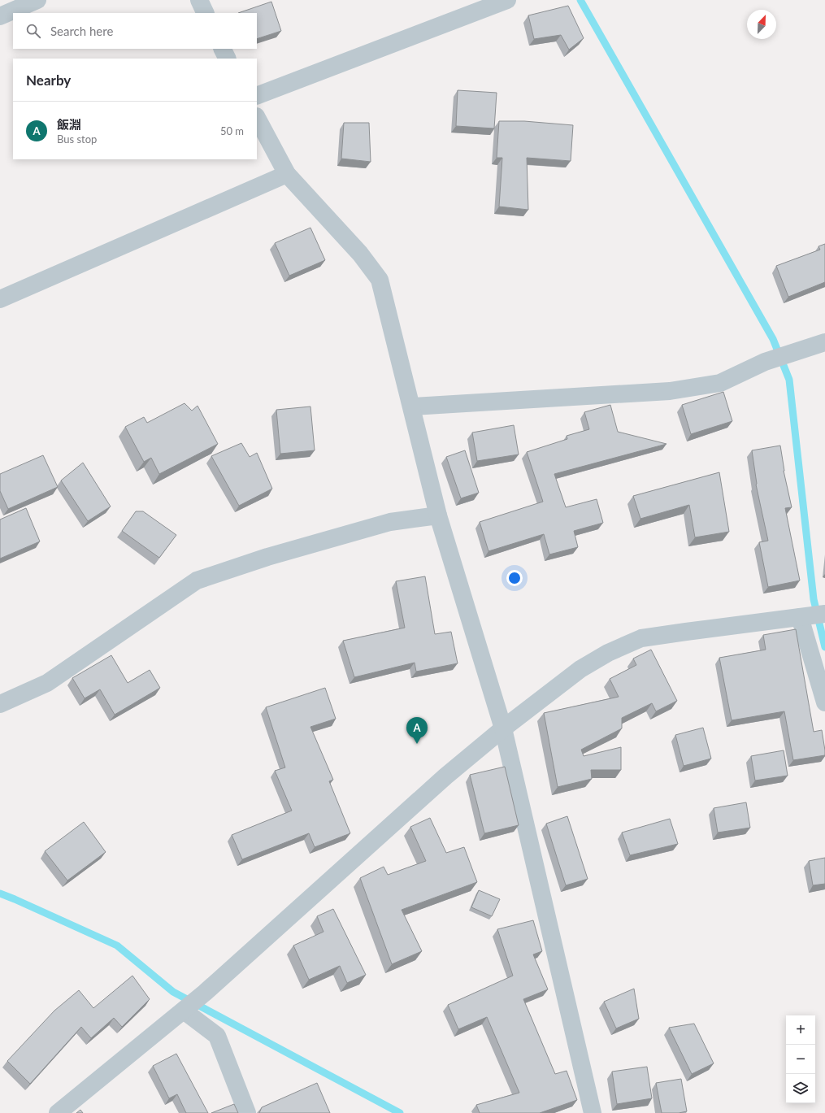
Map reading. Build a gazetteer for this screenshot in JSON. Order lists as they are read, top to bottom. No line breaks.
{"north":"top right","page":{"search":"Search here","heading":"Nearby","list":[{"mark":"A","name":"飯淵","note":"Bus stop","value":"50 m"}],"pins":"A","map_buttons":["+","−"]}}
